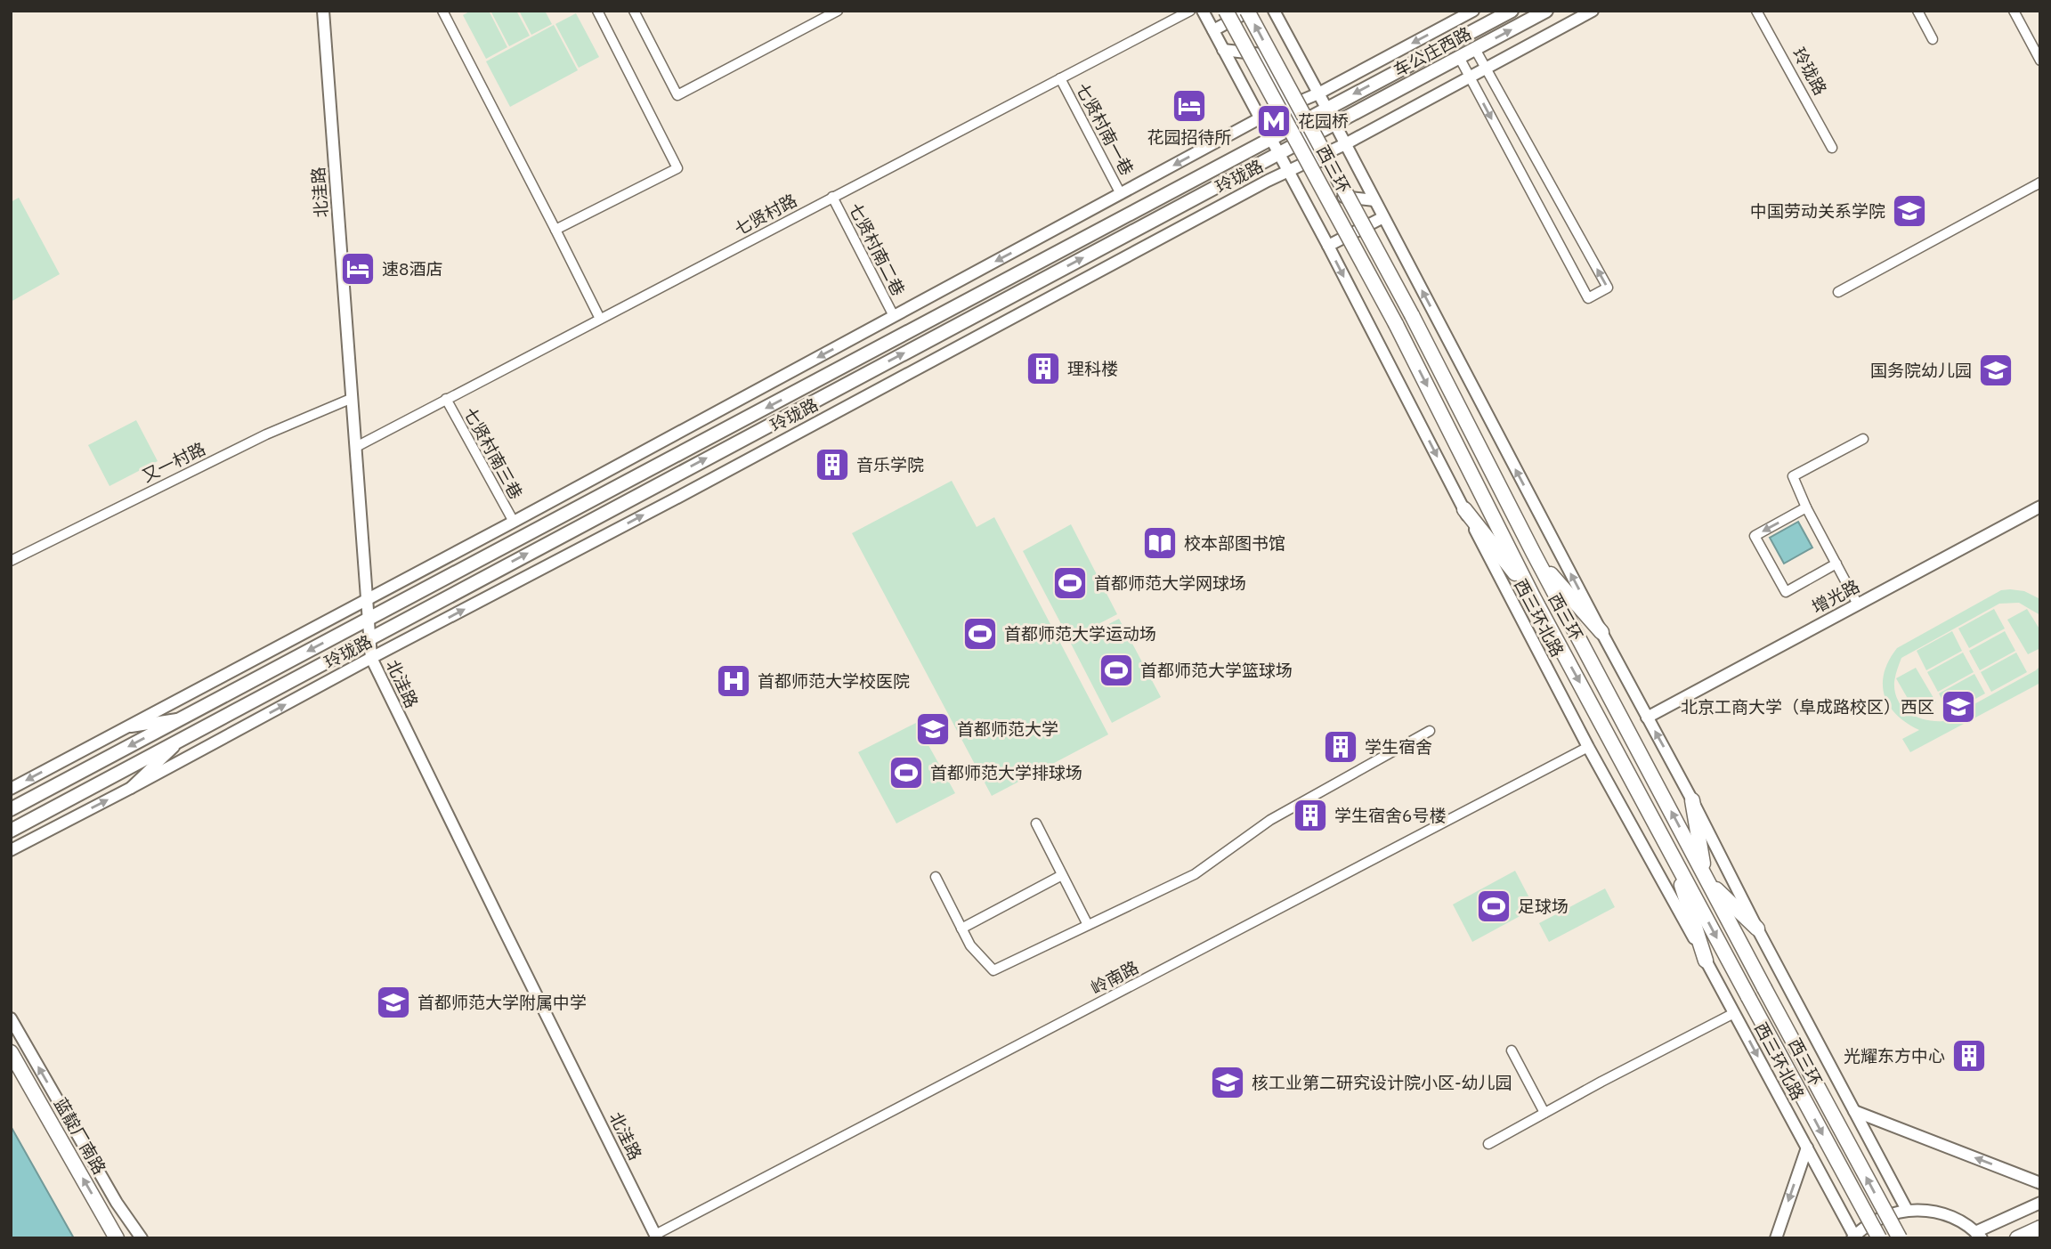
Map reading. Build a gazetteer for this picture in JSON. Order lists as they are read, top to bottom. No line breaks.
{"streets":{"highway":["西三环","蓝靛厂南路"],"main road":["车公庄西路","玲珑路"],"street":["七贤村南一巷","北洼路","七贤村路","七贤村南二巷","七贤村南三巷","又一村路","增光路","西三环北路","岭南路"]},"crossings":[["车公庄西路","玲珑路"],["玲珑路","北洼路"],["玲珑路","西三环北路"],["七贤村南一巷","七贤村路"],["北洼路","七贤村路"],["北洼路","又一村路"],["北洼路","岭南路"],["七贤村路","七贤村南二巷"],["七贤村路","七贤村南三巷"],["西三环北路","岭南路"]],"one_way":["蓝靛厂南路"],"places":{"hotel":["花园招待所","速8酒店"],"metro station":["花园桥"],"school or university":["中国劳动关系学院","国务院幼儿园","北京工商大学（阜成路校区）西区","首都师范大学","首都师范大学附属中学","核工业第二研究设计院小区-幼儿园"],"building":["理科楼","音乐学院","学生宿舍","学生宿舍6号楼","光耀东方中心"],"library":["校本部图书馆"],"sports":["首都师范大学网球场","首都师范大学运动场","首都师范大学篮球场","首都师范大学排球场","足球场"],"hospital":["首都师范大学校医院"]}}
